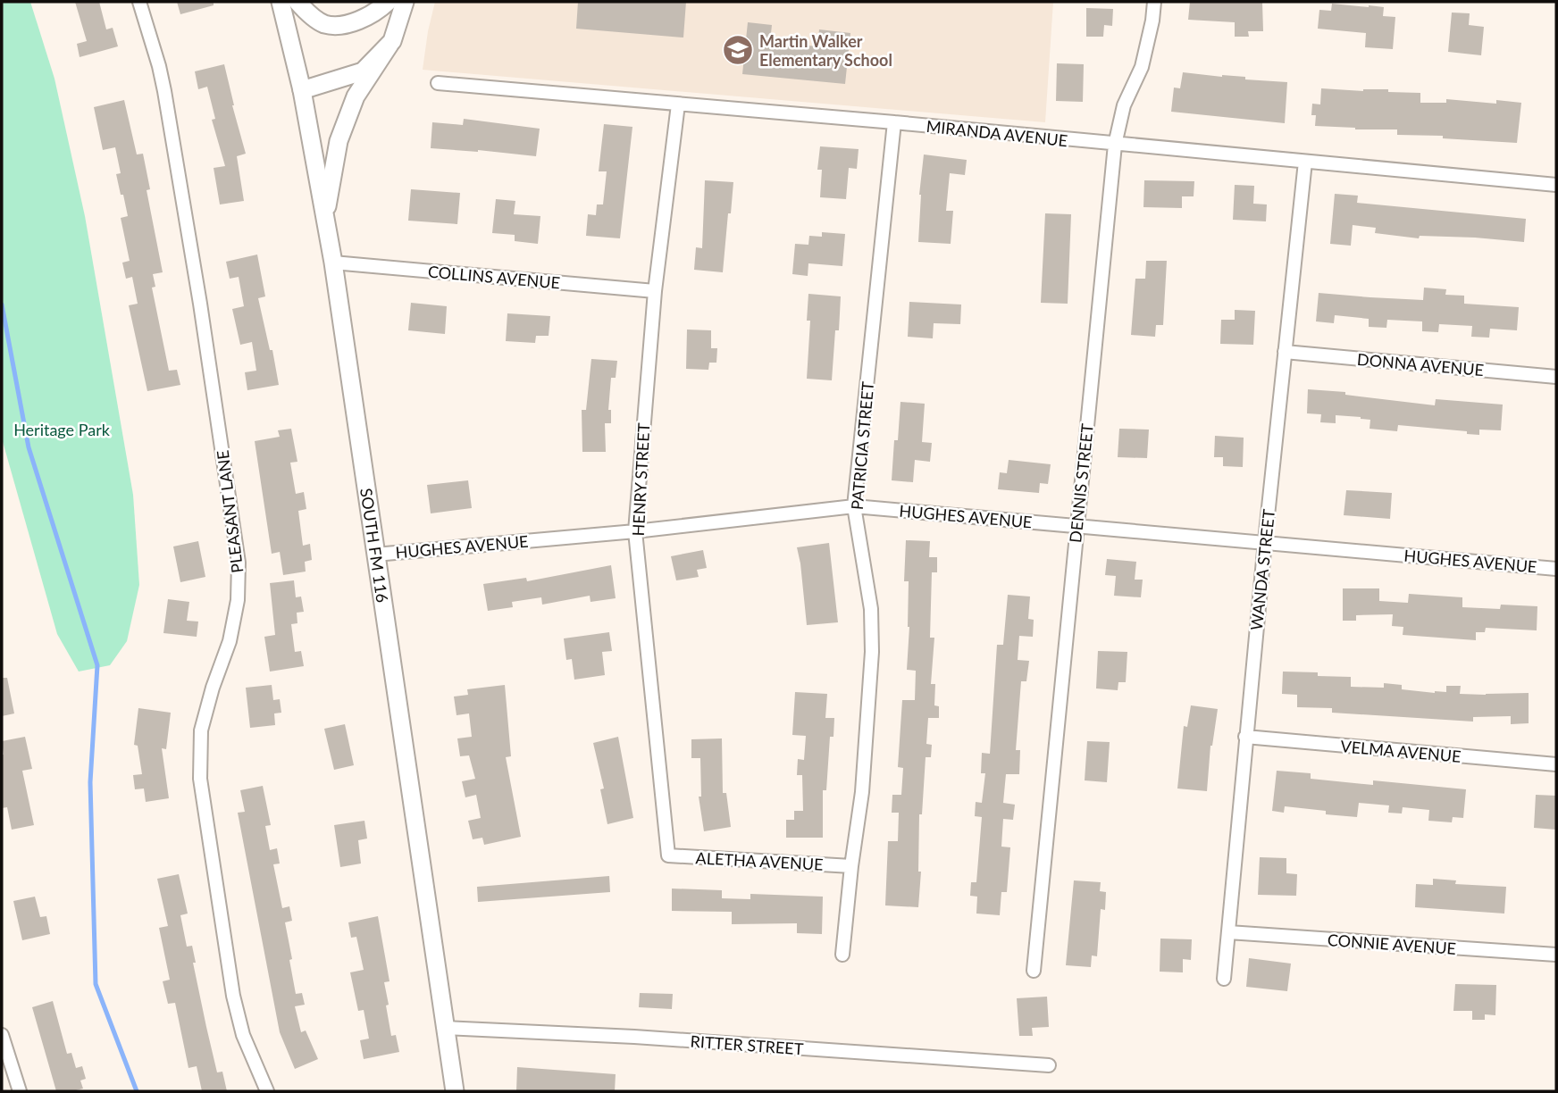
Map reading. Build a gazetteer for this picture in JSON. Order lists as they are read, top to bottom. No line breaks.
{"streets":{"main road":["SOUTH FM 116"],"street":["MIRANDA AVENUE","COLLINS AVENUE","DONNA AVENUE","PATRICIA STREET","HENRY STREET","DENNIS STREET","PLEASANT LANE","HUGHES AVENUE","WANDA STREET","VELMA AVENUE","ALETHA AVENUE","CONNIE AVENUE","RITTER STREET"]},"crossings":[["MIRANDA AVENUE","PATRICIA STREET"],["MIRANDA AVENUE","HENRY STREET"],["MIRANDA AVENUE","DENNIS STREET"],["MIRANDA AVENUE","WANDA STREET"],["COLLINS AVENUE","HENRY STREET"],["COLLINS AVENUE","SOUTH FM 116"],["DONNA AVENUE","WANDA STREET"],["PATRICIA STREET","HUGHES AVENUE"],["PATRICIA STREET","ALETHA AVENUE"],["HENRY STREET","HUGHES AVENUE"],["HENRY STREET","ALETHA AVENUE"],["DENNIS STREET","HUGHES AVENUE"],["HUGHES AVENUE","SOUTH FM 116"],["HUGHES AVENUE","WANDA STREET"],["SOUTH FM 116","RITTER STREET"],["WANDA STREET","VELMA AVENUE"],["WANDA STREET","CONNIE AVENUE"]],"parks":["Heritage Park"],"places":{"school or university":["Martin Walker Elementary School"]}}
